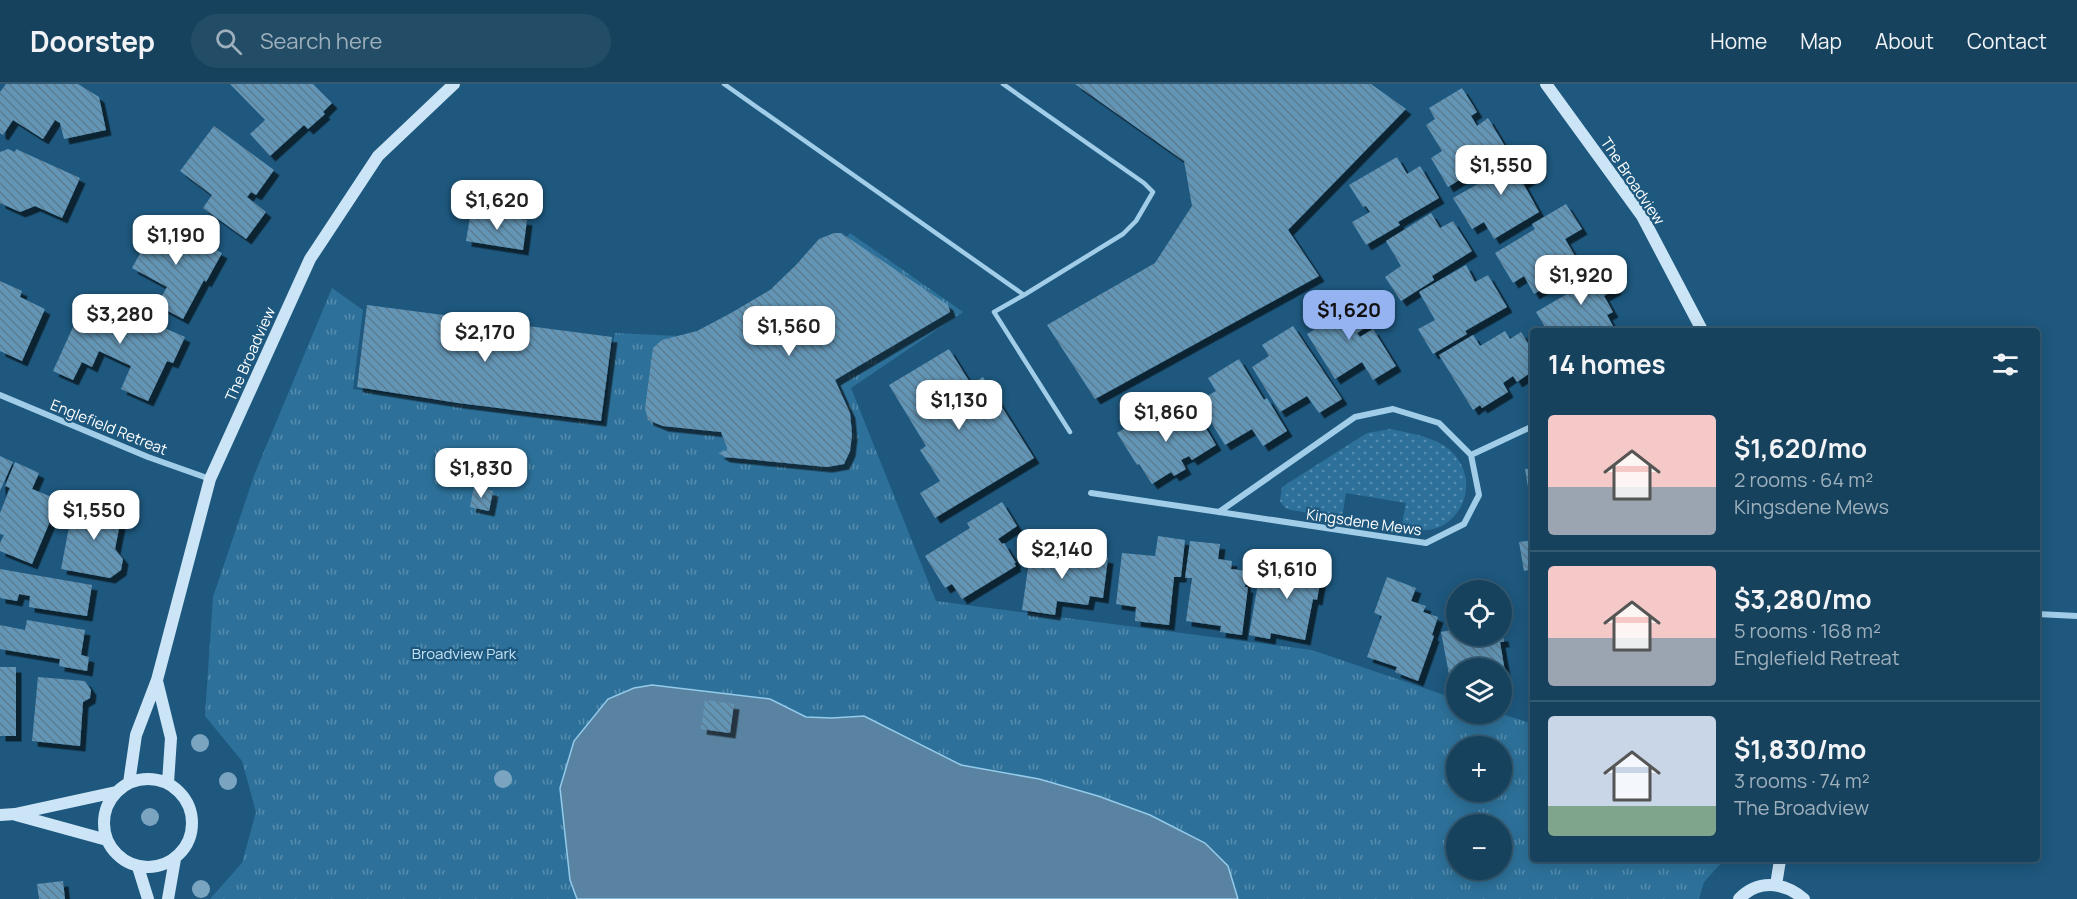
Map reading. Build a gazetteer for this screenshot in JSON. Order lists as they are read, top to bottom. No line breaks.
{"streets":{"street":["The Broadview","Englefield Retreat","Kingsdene Mews"]},"crossings":[["The Broadview","Englefield Retreat"]],"parks":["Broadview Park"],"page":{"header":"Doorstep","search":"Search here","nav":["Home","Map","About","Contact"],"price":["$1,550","$1,620","$1,190","$1,920","$1,620","$3,280","$1,560","$2,170","$1,130","$1,860","$1,830","$1,550","$2,140","$1,610"],"heading":"14 homes","list":[{"name":"$1,620/mo","note":"2 rooms · 64 m² · Kingsdene Mews"},{"name":"$3,280/mo","note":"5 rooms · 168 m² · Englefield Retreat"},{"name":"$1,830/mo","note":"3 rooms · 74 m² · The Broadview"}],"map_buttons":["+","−"]}}
